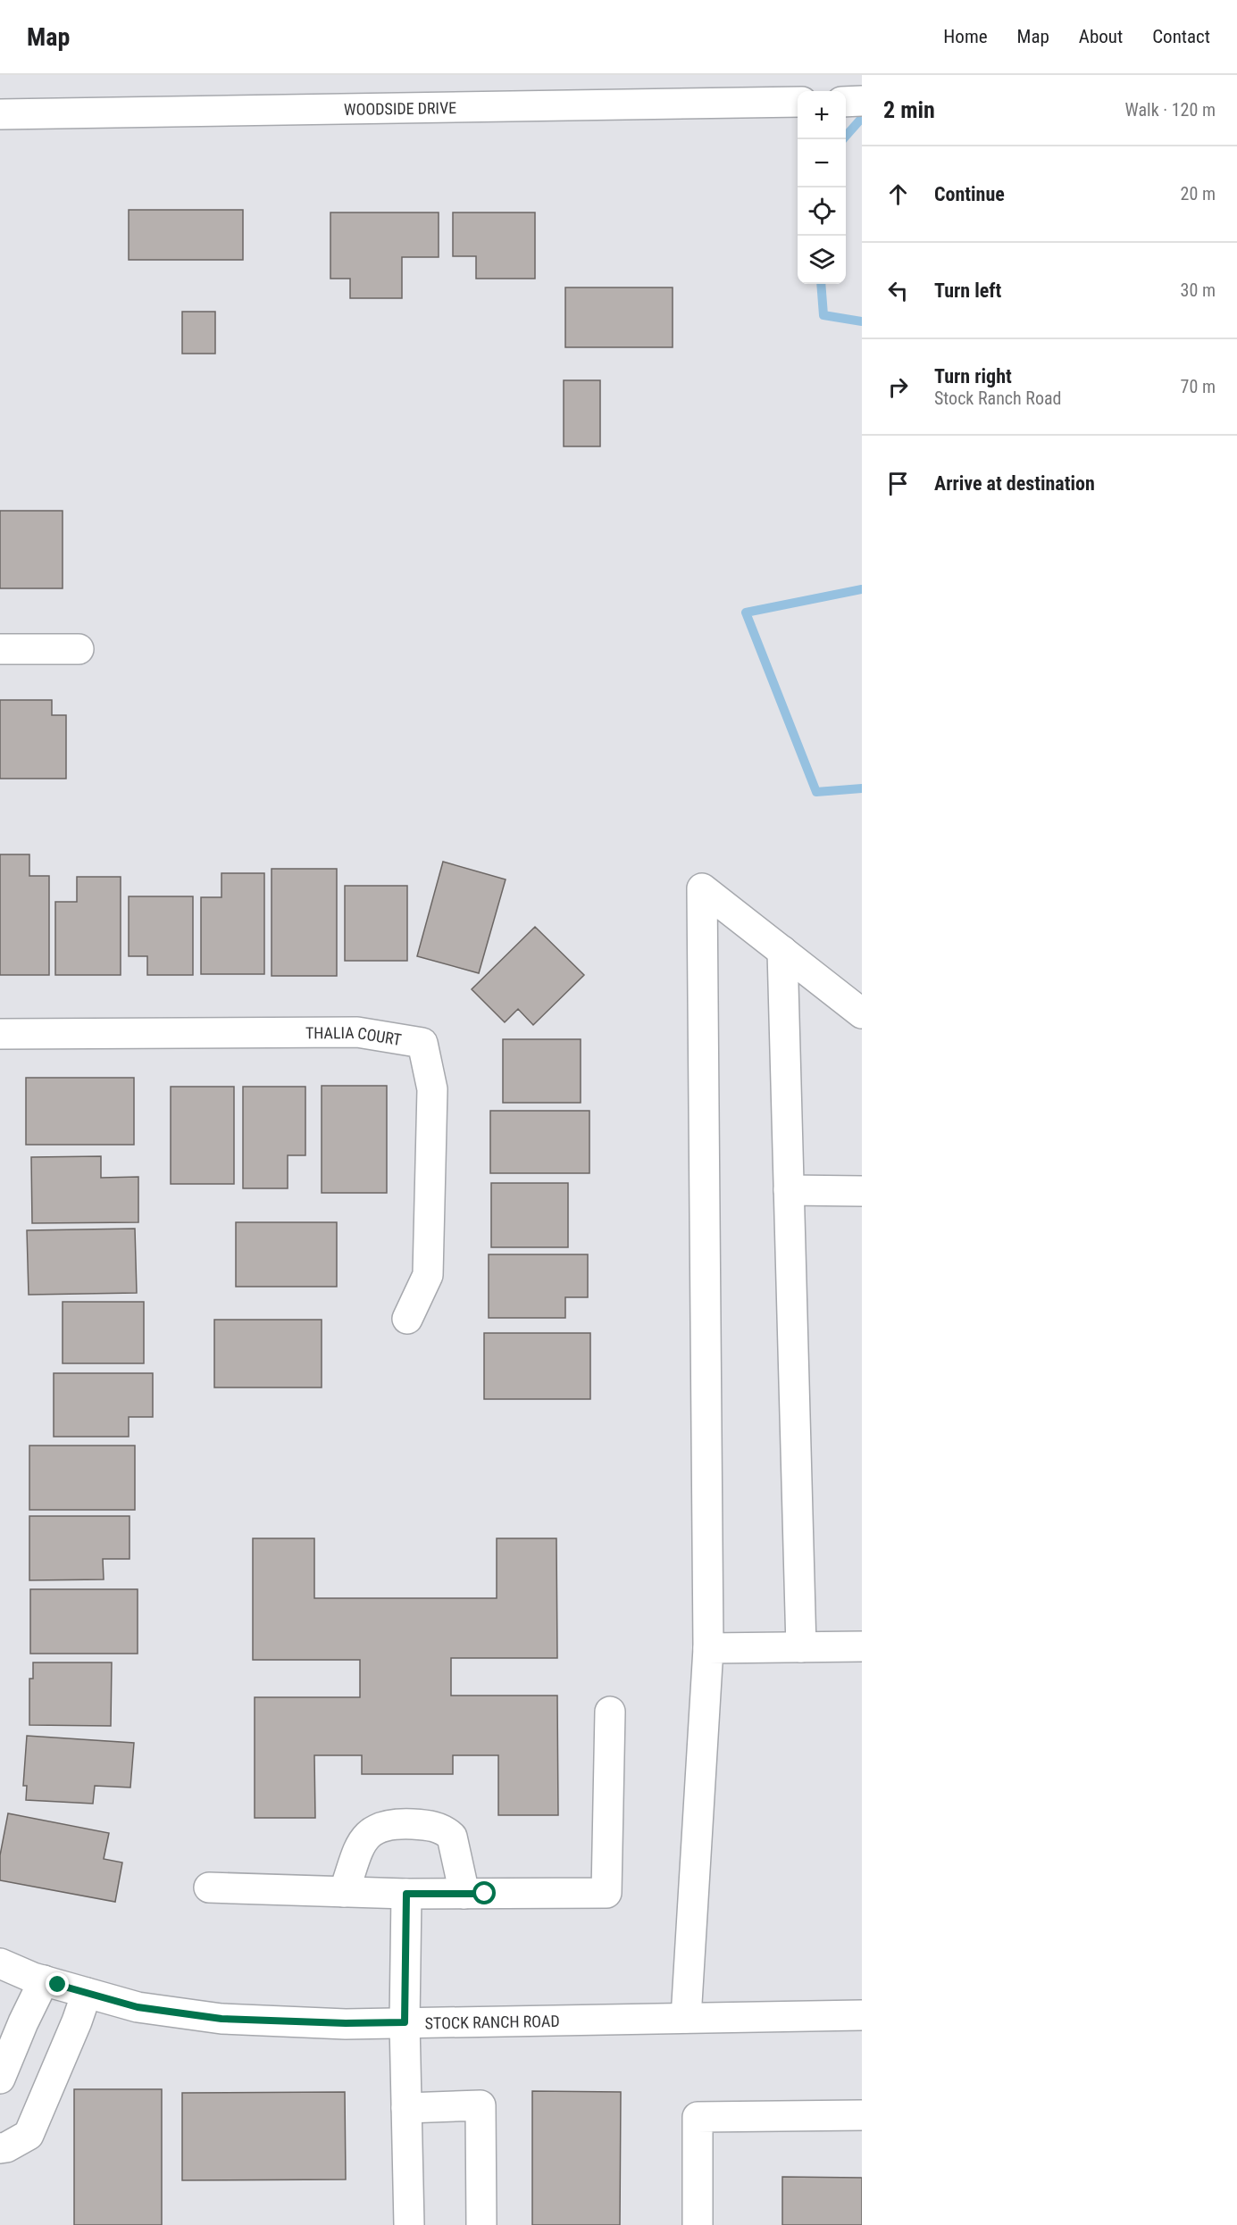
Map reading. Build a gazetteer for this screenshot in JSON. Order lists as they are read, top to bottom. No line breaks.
{"streets":{"street":["WOODSIDE DRIVE","THALIA COURT","STOCK RANCH ROAD"]},"page":{"header":"Map","nav":["Home","Map","About","Contact"],"heading":["2 min","Walk · 120 m"],"map_buttons":["+","−"],"list":[["Continue","20 m"],["Turn left","30 m"],["Turn right","Stock Ranch Road","70 m"],"Arrive at destination"]}}
